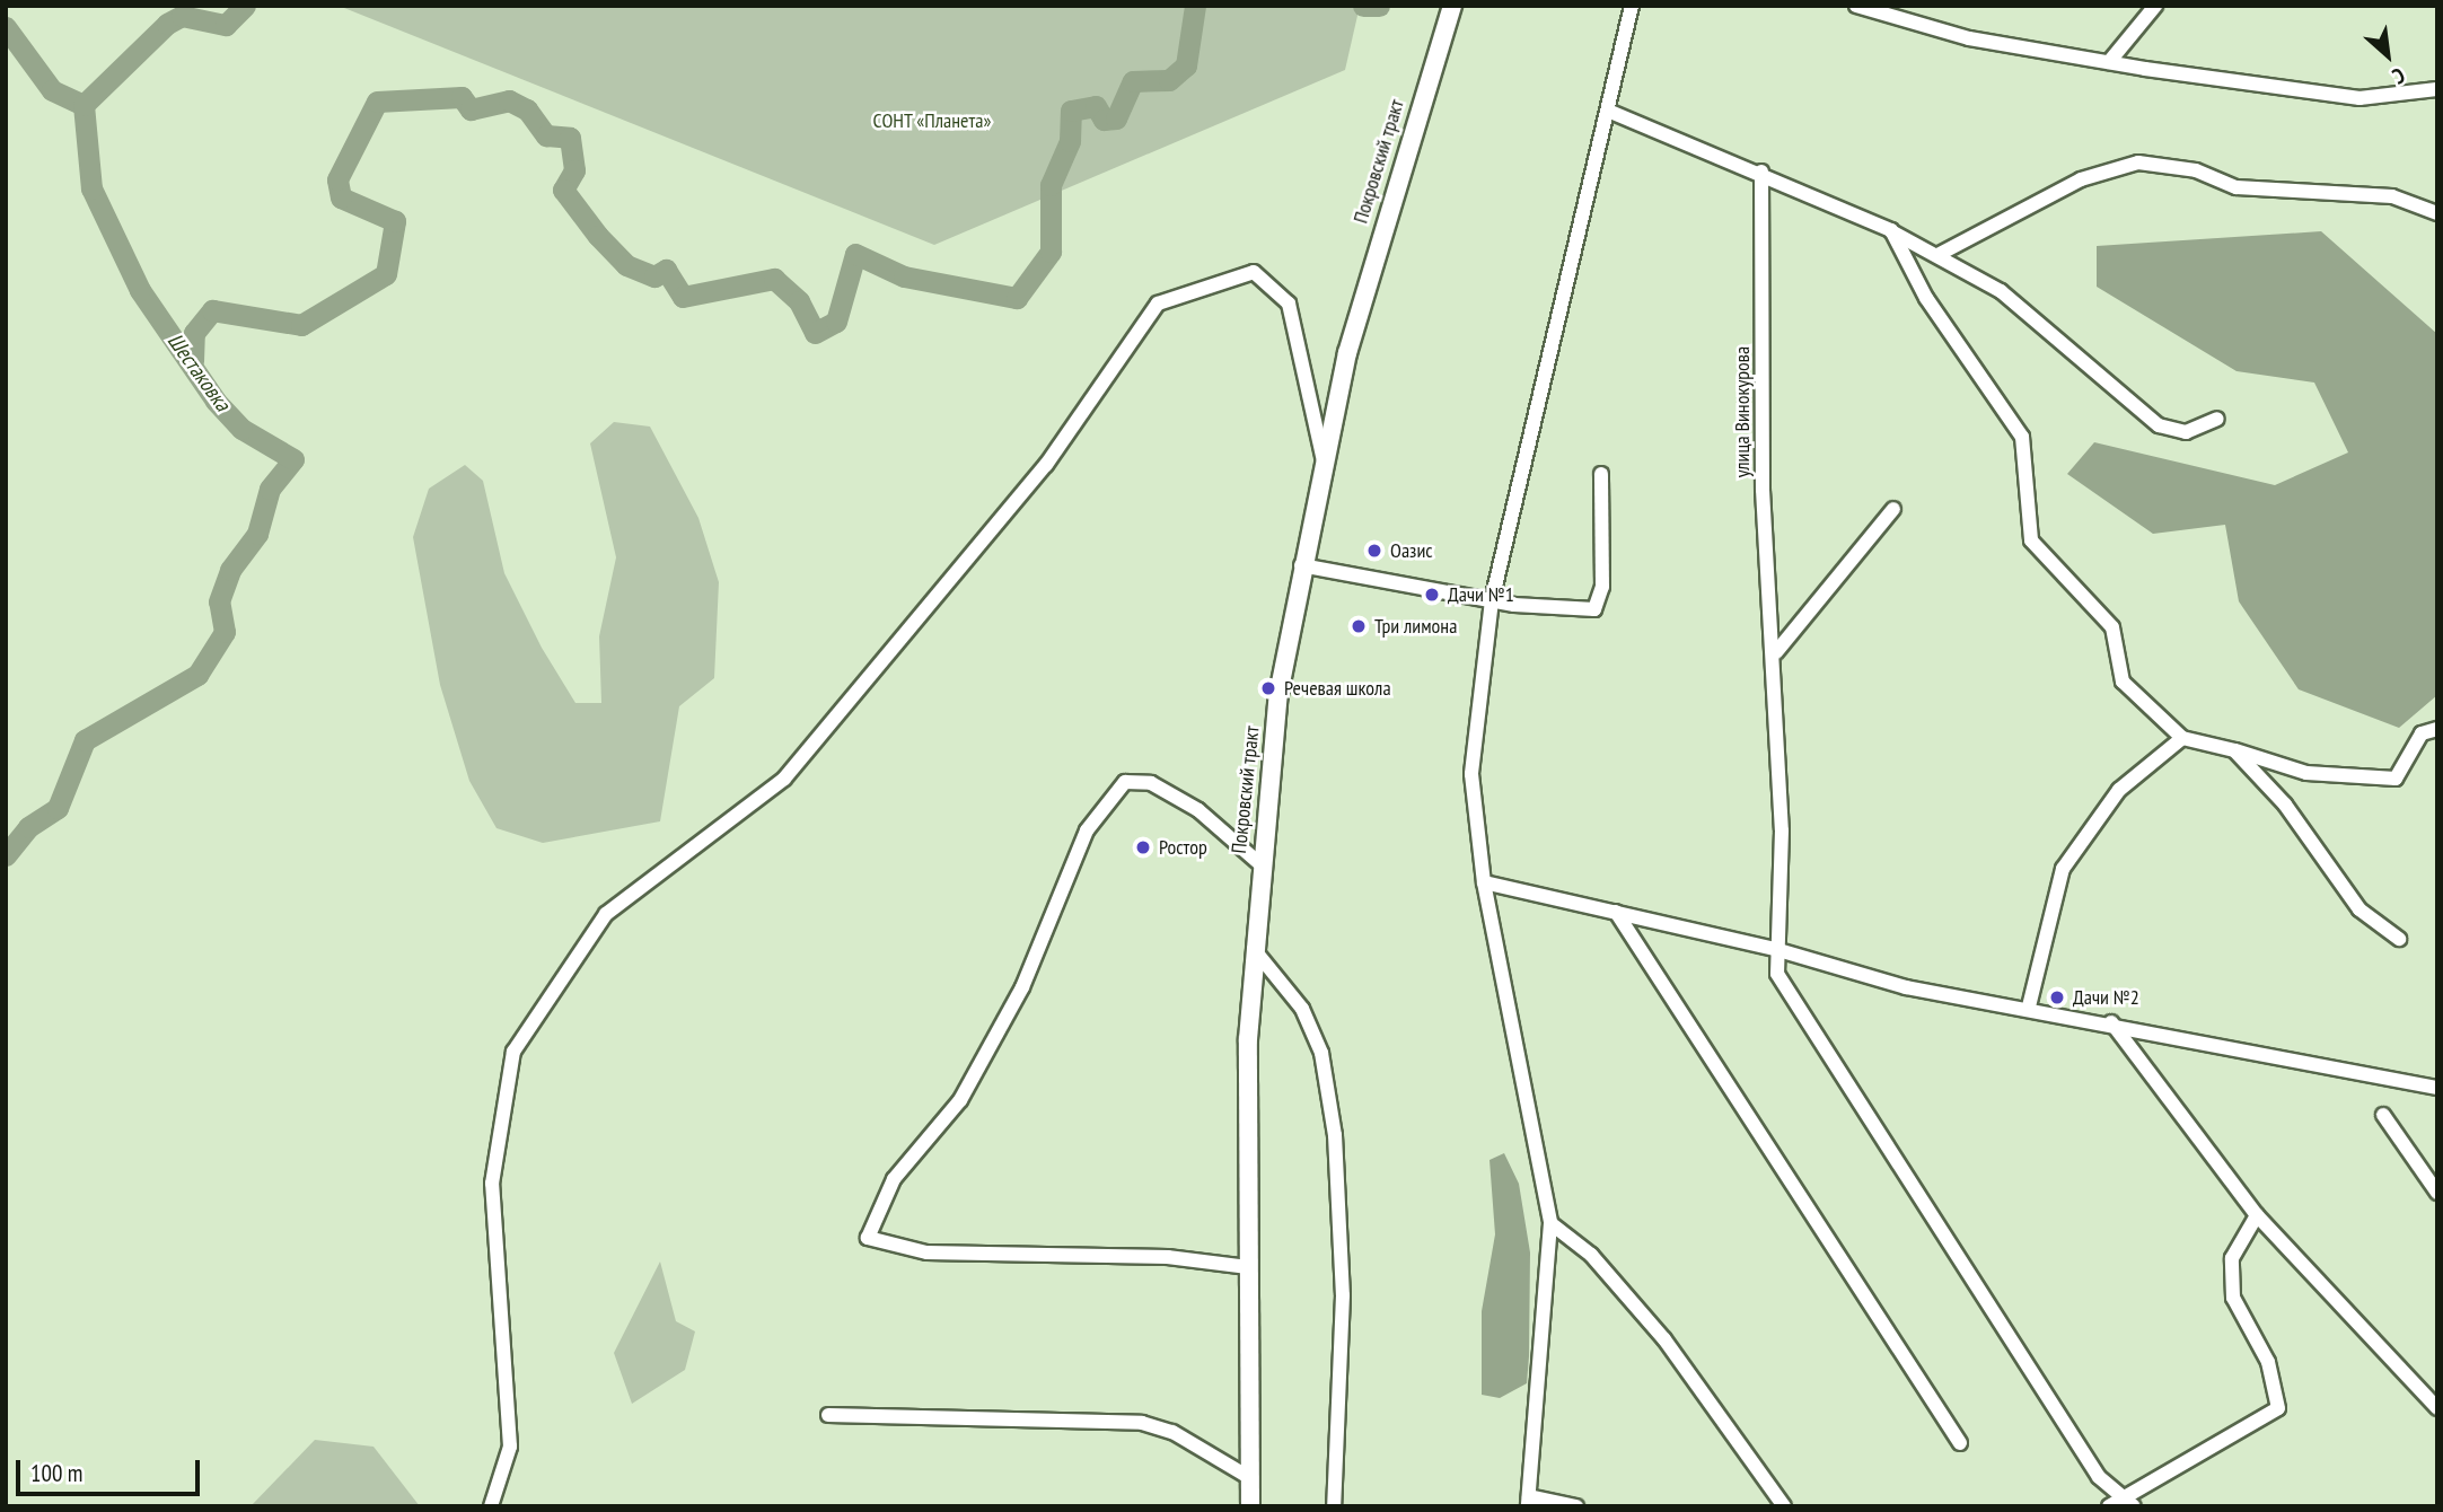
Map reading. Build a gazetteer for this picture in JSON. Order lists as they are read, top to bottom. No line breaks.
{"streets":{"main road":["Покровский тракт"],"street":["улица Винокурова"]},"water":["Шестаковка"],"parks":["СОНТ «Планета»"],"places":["Оазис","Дачи №1","Три лимона","Речевая школа","Ростор","Дачи №2"],"scale_bar":"100 m","north":"bottom right"}
